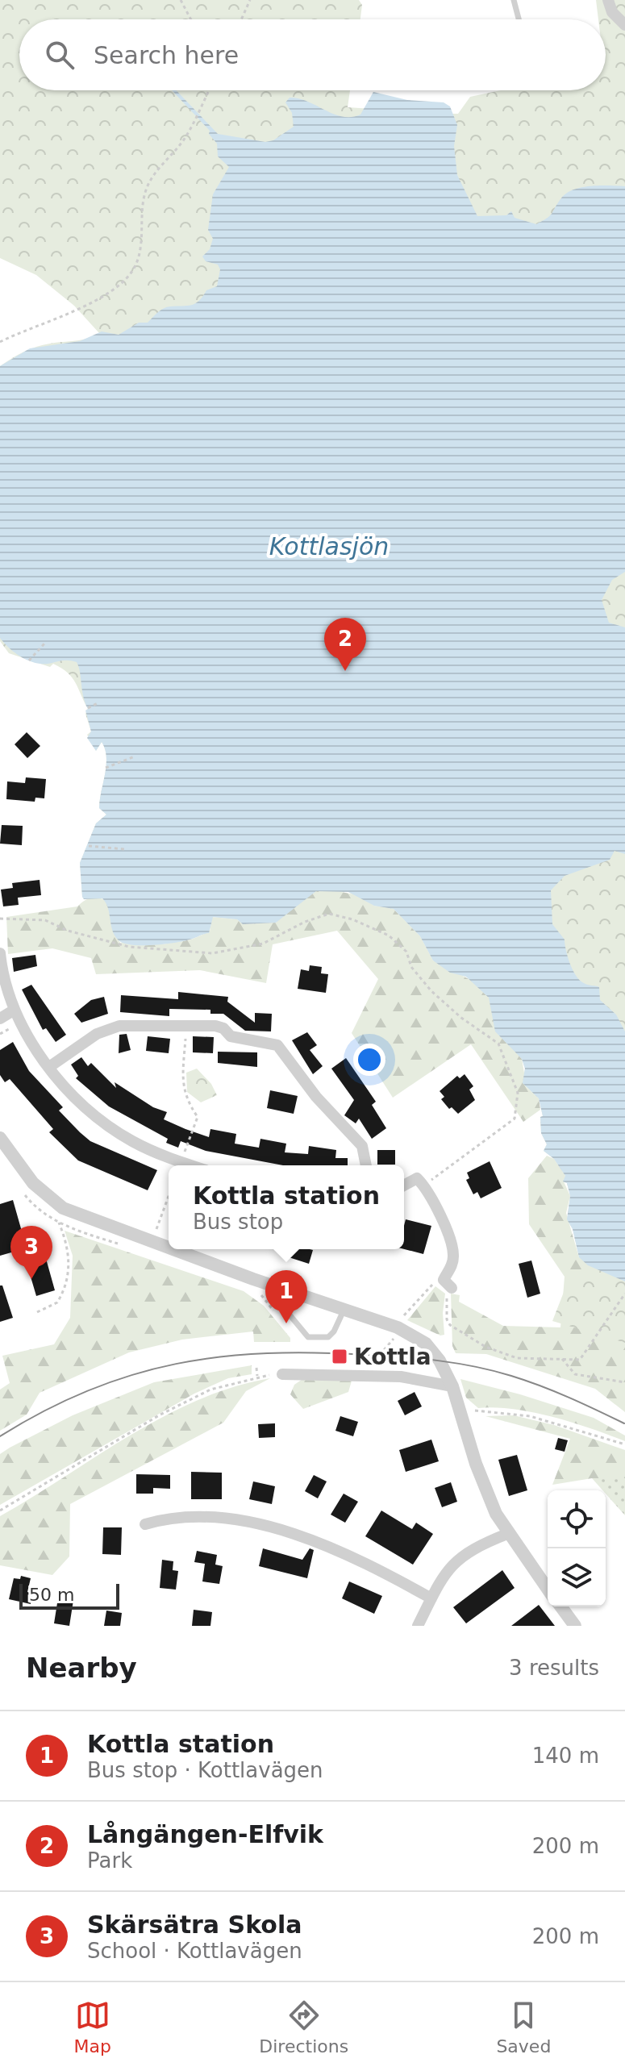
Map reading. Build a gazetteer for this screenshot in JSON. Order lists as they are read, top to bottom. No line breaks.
{"water":["Kottlasjön"],"places":{"transit":["Kottla"]},"scale_bar":"50 m","page":{"search":"Search here","pins":["2","3","1"],"popup":["Kottla station","Bus stop"],"scale":"50 m","heading":["Nearby","3 results"],"list":[{"mark":"1","name":"Kottla station","note":"Bus stop · Kottlavägen","value":"140 m"},{"mark":"2","name":"Långängen-Elfvik","note":"Park","value":"200 m"},{"mark":"3","name":"Skärsätra Skola","note":"School · Kottlavägen","value":"200 m"}],"nav":["Map","Directions","Saved"]}}
